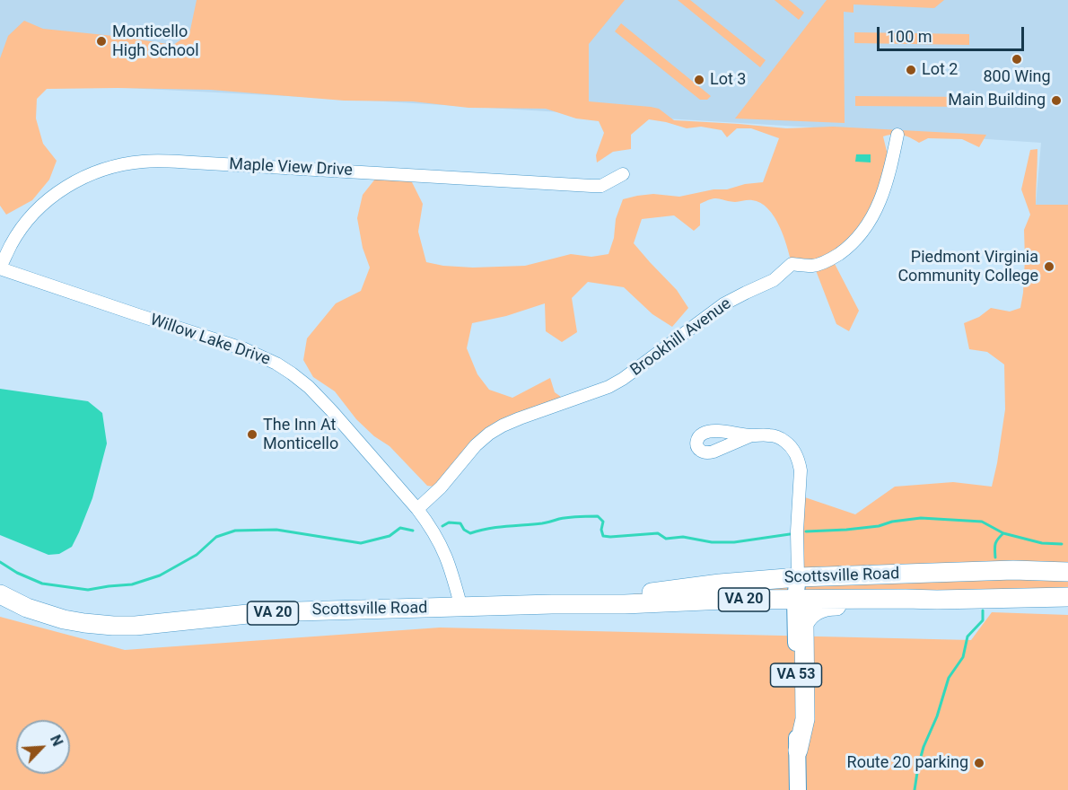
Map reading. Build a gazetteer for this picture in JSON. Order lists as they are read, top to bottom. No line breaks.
{"streets":{"highway":["Scottsville Road","VA 20"],"main road":["VA 53"],"street":["Maple View Drive","Brookhill Avenue","Willow Lake Drive"]},"crossings":[["Maple View Drive","Willow Lake Drive"],["Brookhill Avenue","Willow Lake Drive"],["Willow Lake Drive","Scottsville Road"],["Scottsville Road","VA 53"]],"places":["Monticello High School","800 Wing","Lot 2","Lot 3","Main Building","Piedmont Virginia Community College","The Inn At Monticello","Route 20 parking"],"scale_bar":"100 m","north":"top right"}
